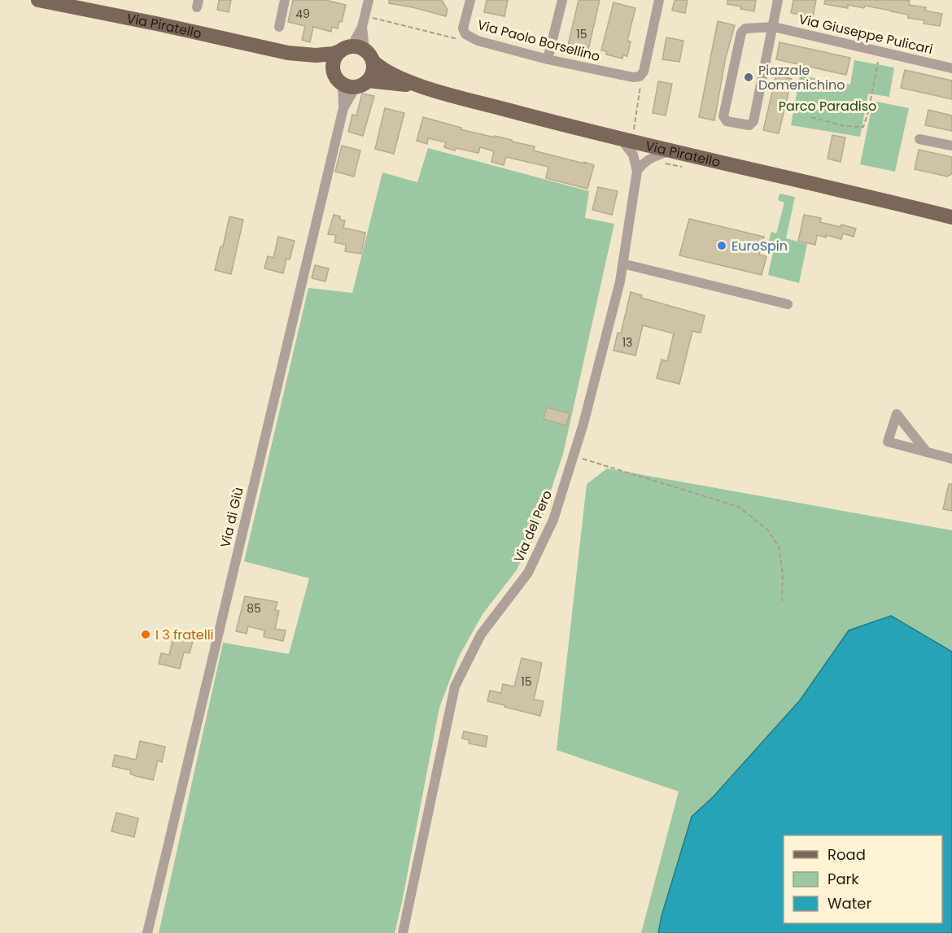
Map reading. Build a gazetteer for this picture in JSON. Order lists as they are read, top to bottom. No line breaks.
{"streets":{"main road":["Via Piratello"],"street":["Via Giuseppe Pulicari","Via Paolo Borsellino","Via di Giù","Via del Pero"]},"crossings":[["Via Piratello","Via di Giù"]],"parks":["Parco Paradiso"],"places":["Piazzale Domenichino","EuroSpin","I 3 fratelli"],"house_numbers":["49","15","13","85","15"],"legend":["Road","Park","Water"]}
